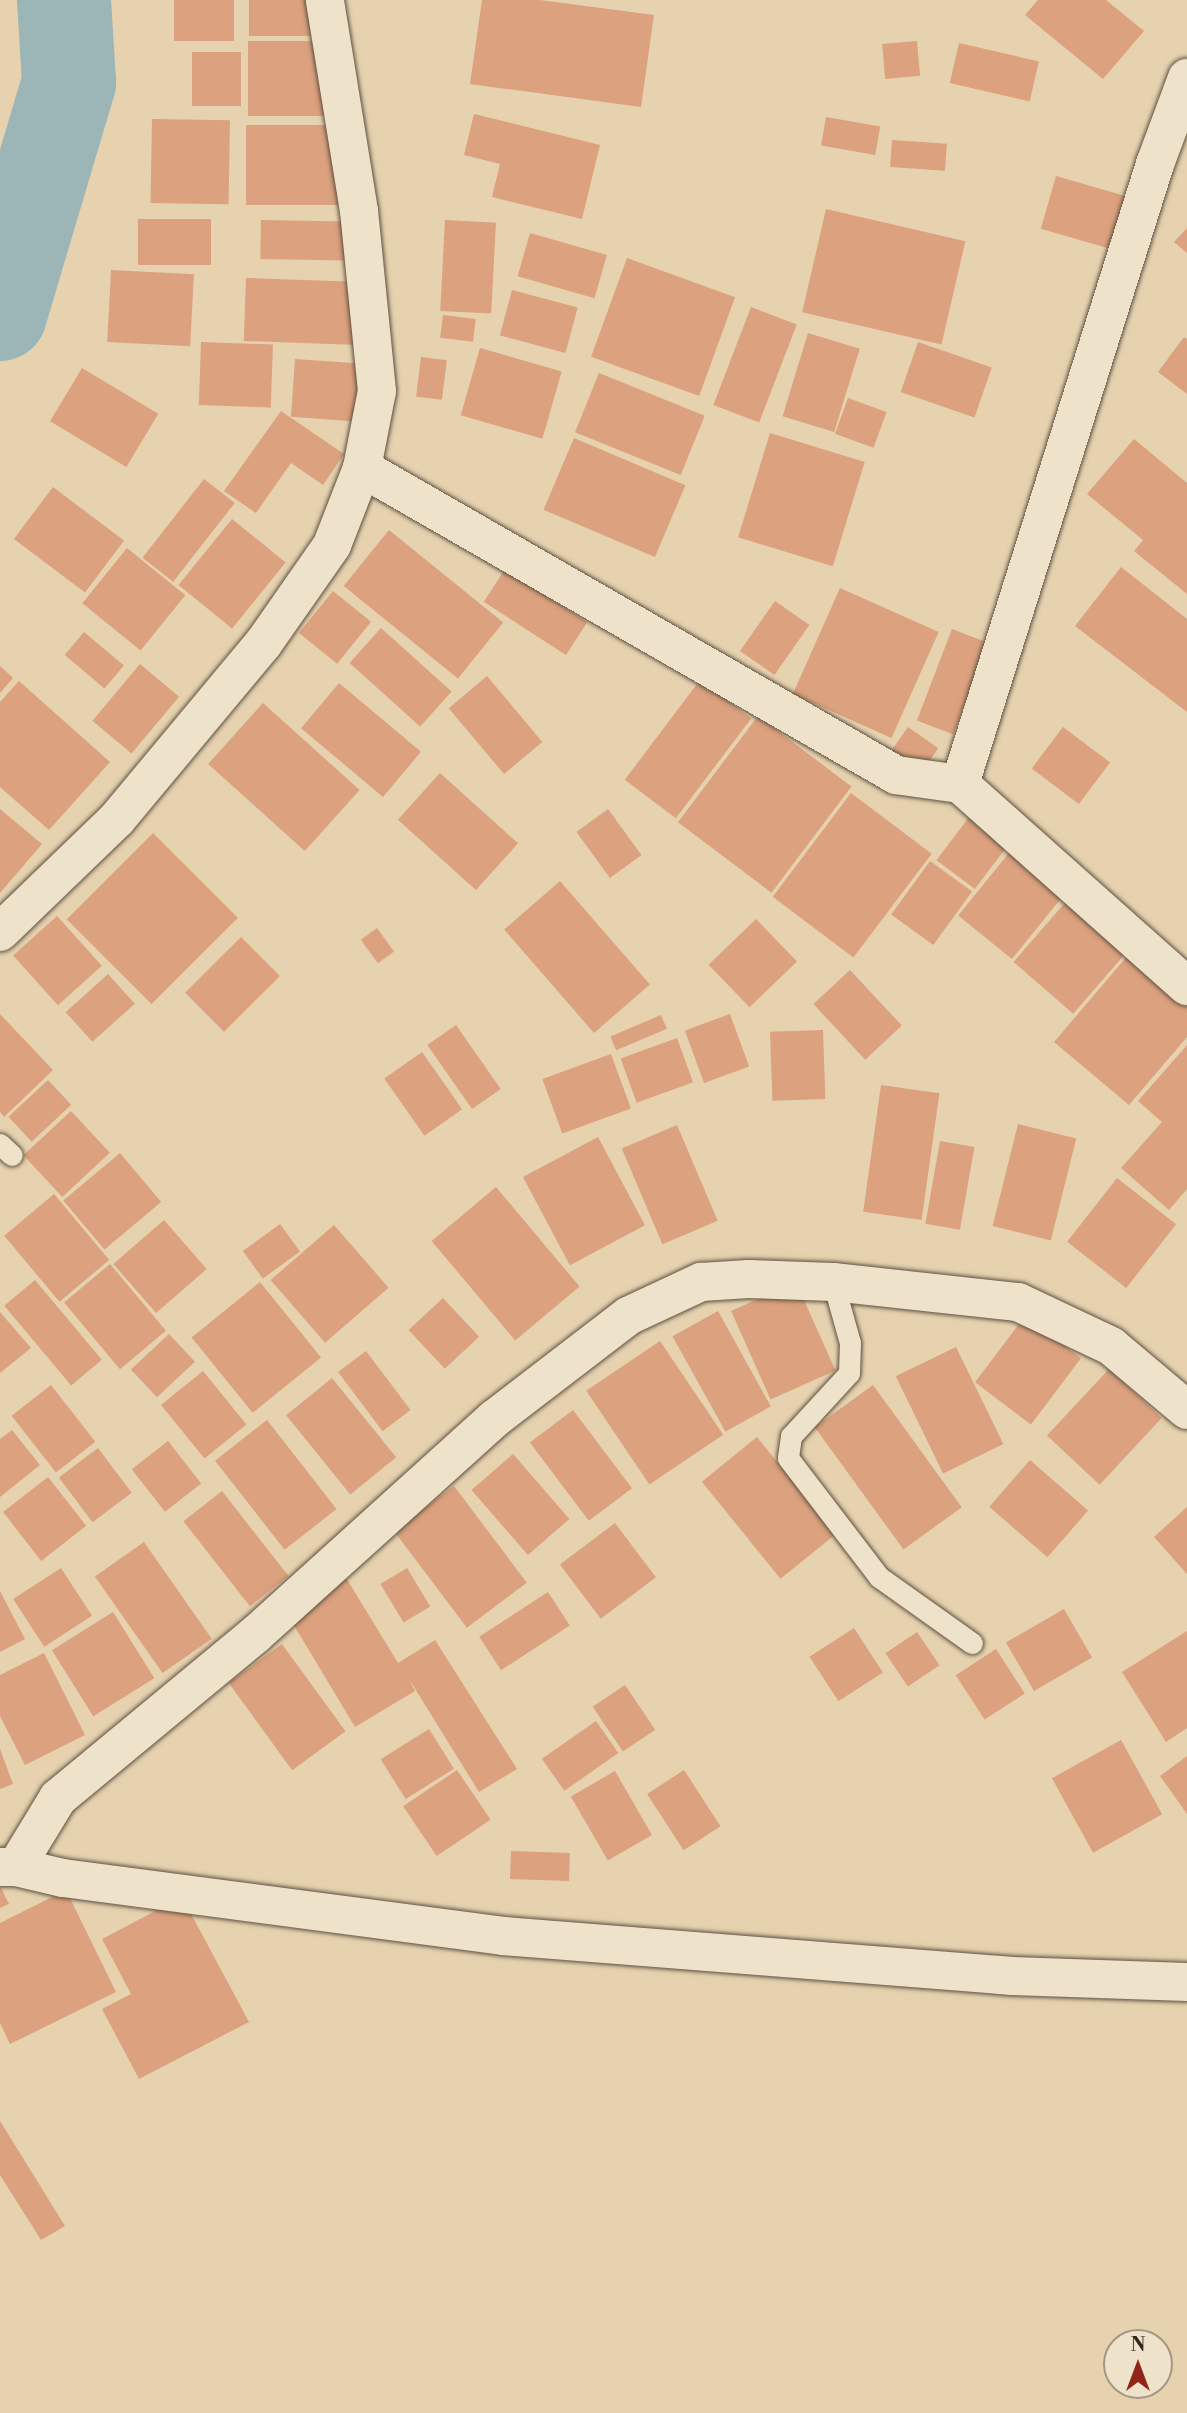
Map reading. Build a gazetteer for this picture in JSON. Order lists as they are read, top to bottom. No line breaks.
{"north":"top"}
